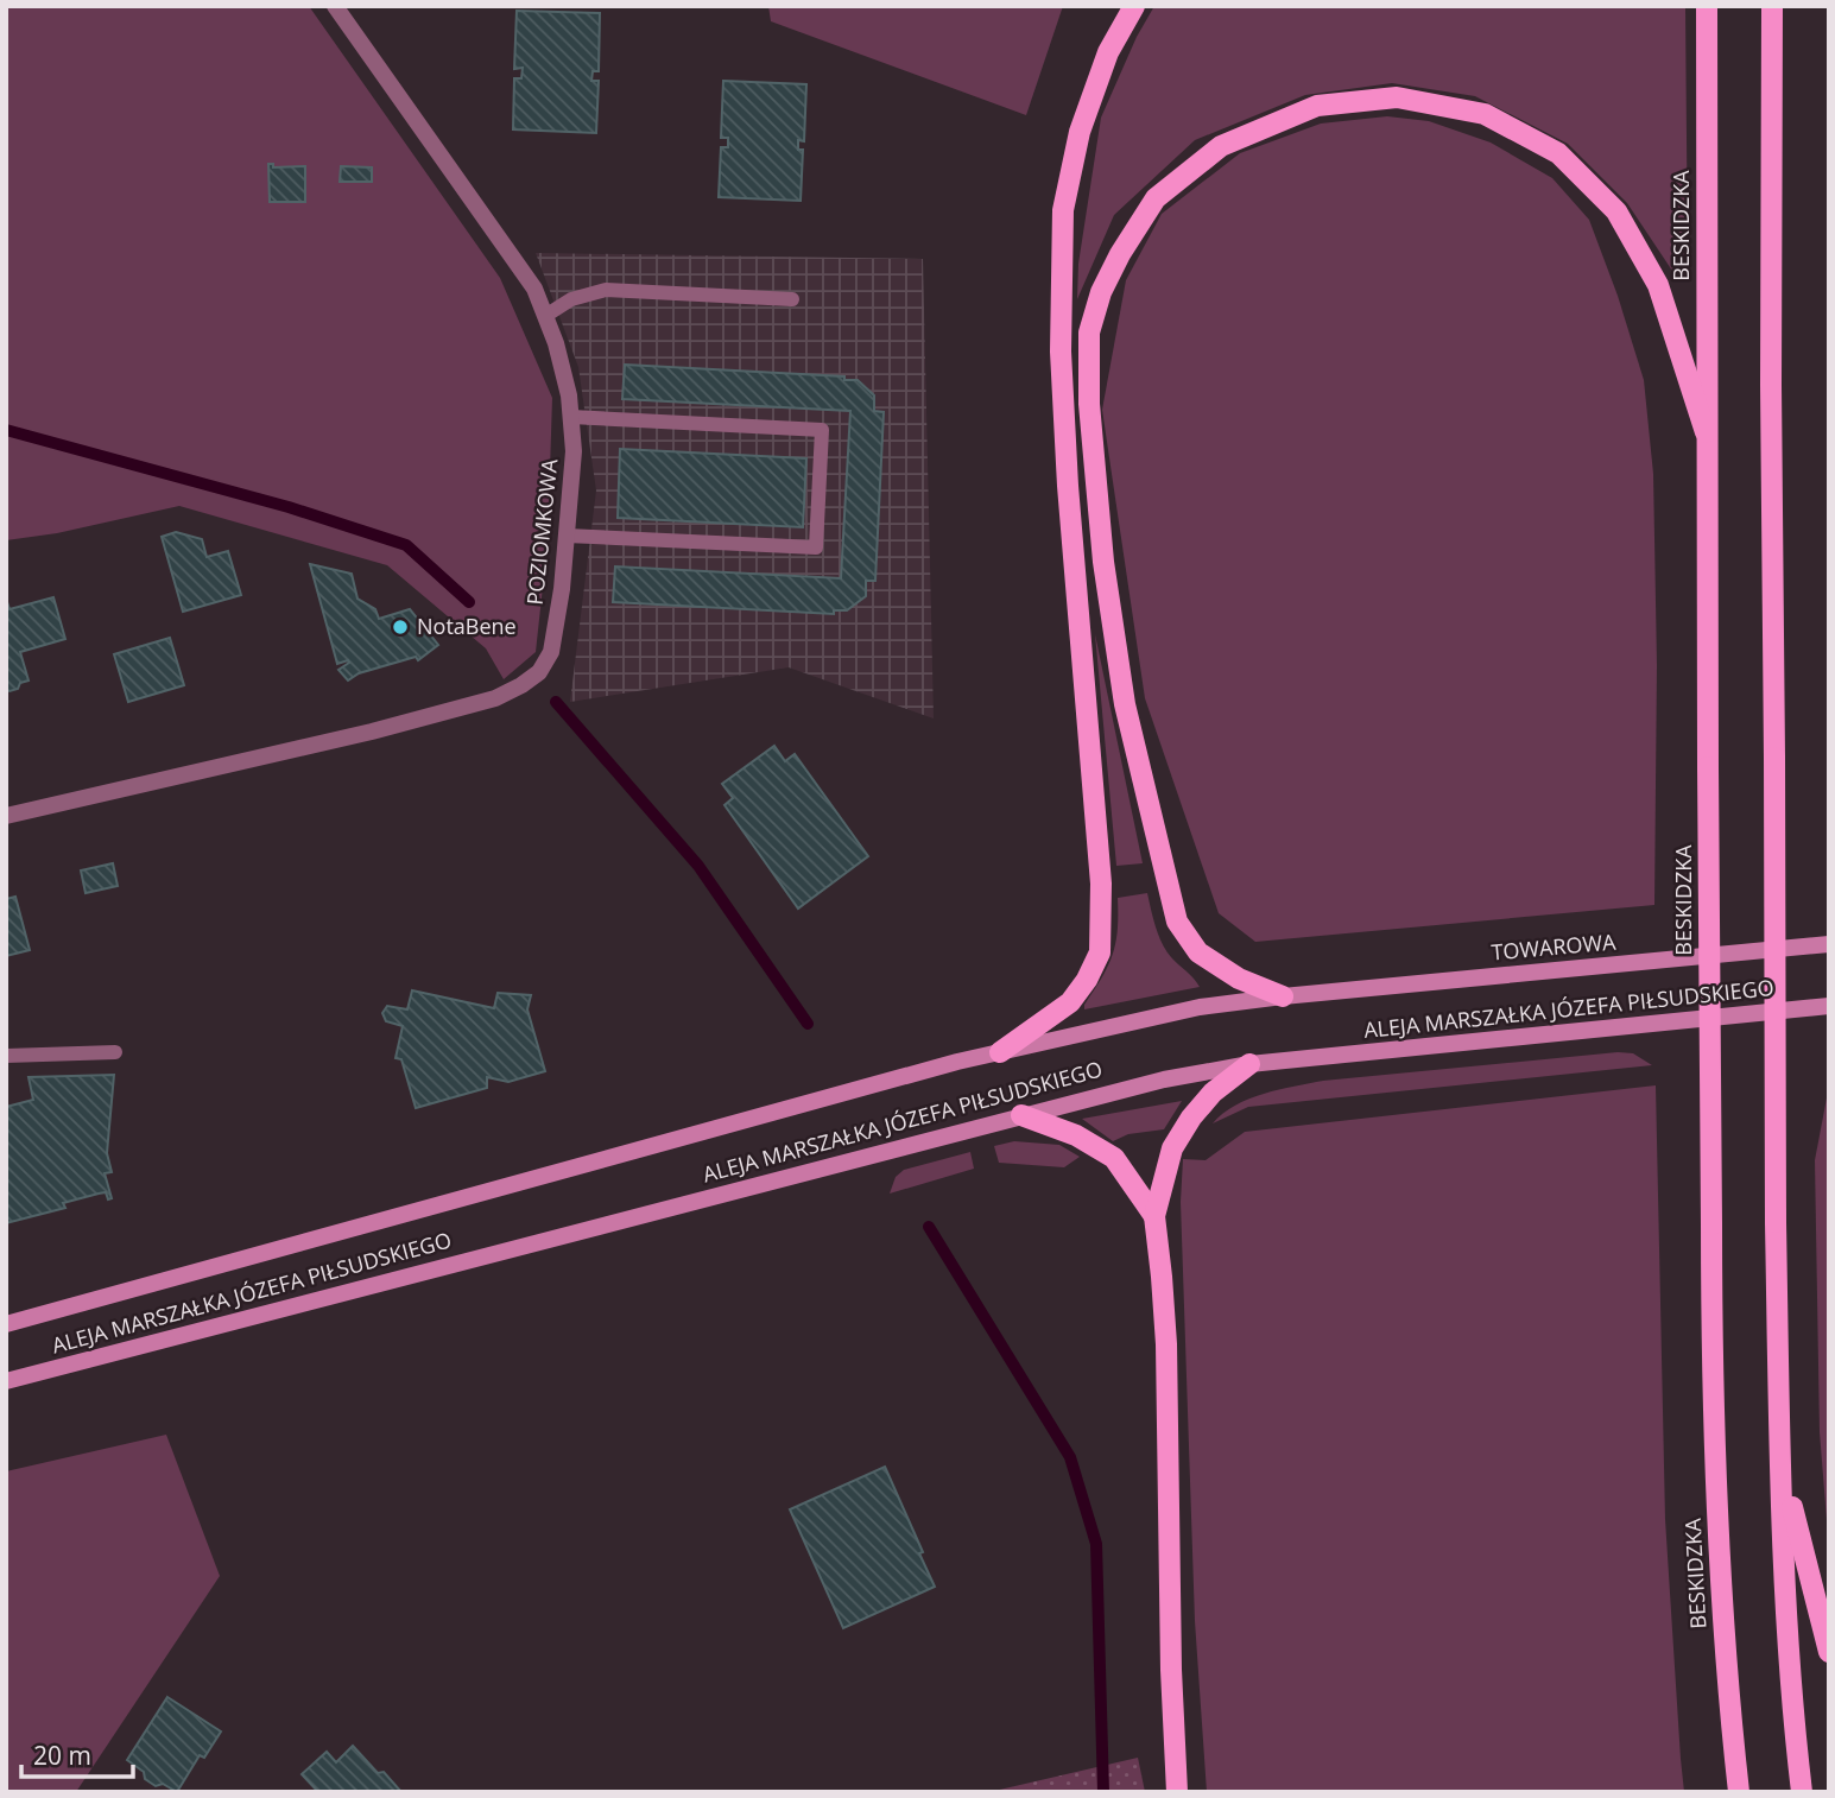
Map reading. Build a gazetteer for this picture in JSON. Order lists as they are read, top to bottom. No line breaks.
{"streets":{"main road":["BESKIDZKA","TOWAROWA","ALEJA MARSZAŁKA JÓZEFA PIŁSUDSKIEGO"],"street":["POZIOMKOWA"]},"crossings":[["TOWAROWA","ALEJA MARSZAŁKA JÓZEFA PIŁSUDSKIEGO"]],"places":["NotaBene"],"scale_bar":"20 m"}
